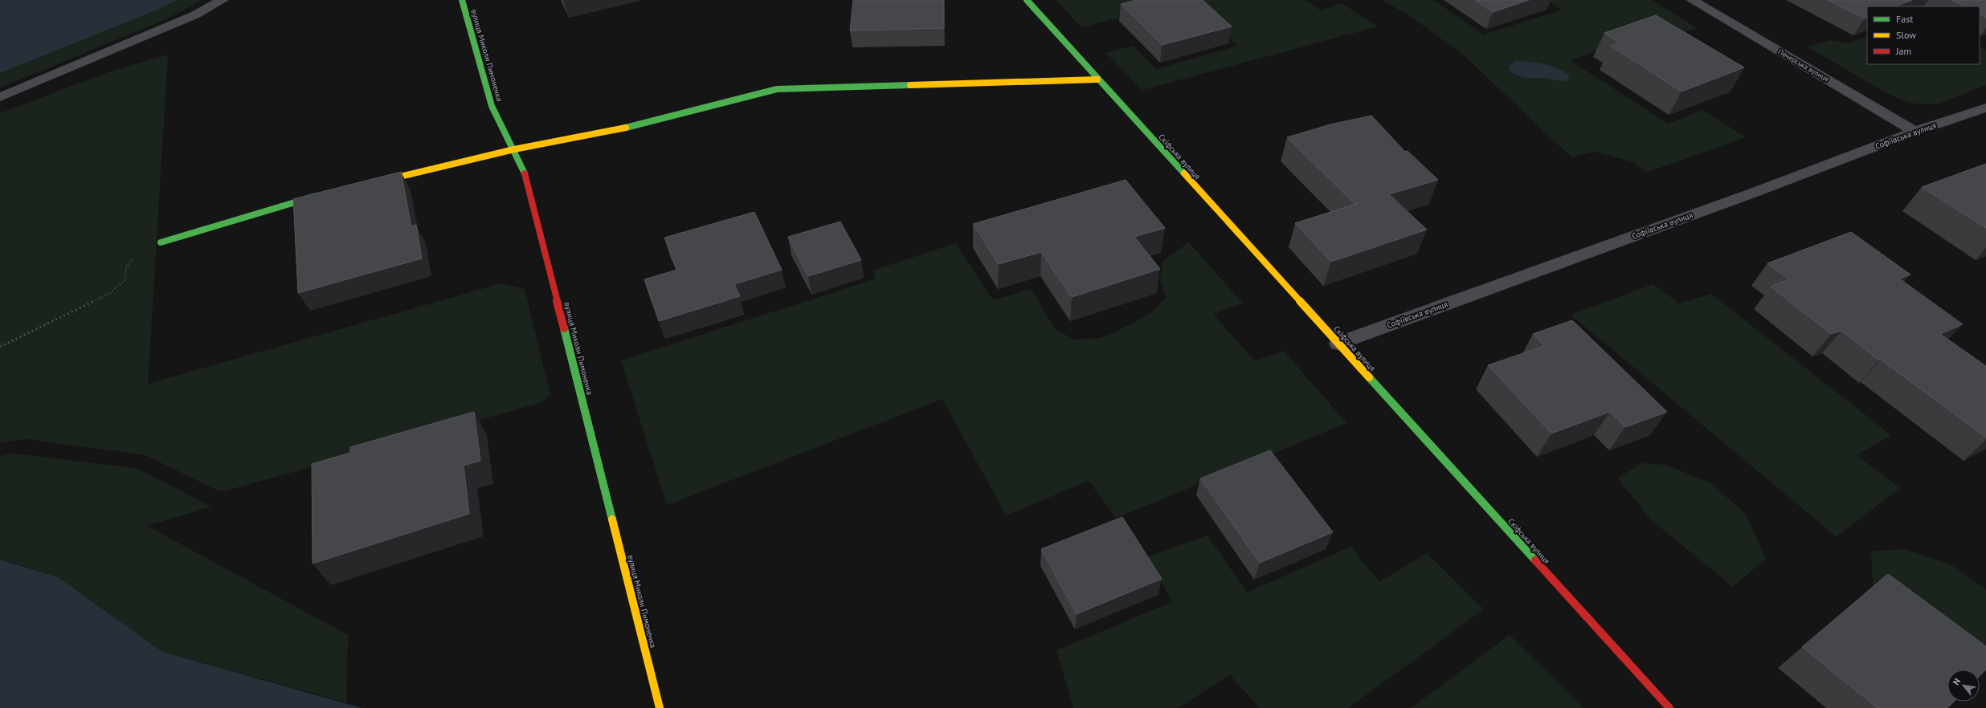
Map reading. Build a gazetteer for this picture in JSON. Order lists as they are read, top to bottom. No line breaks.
{"streets":{"street":["вулиця Миколи Пимоненка","Печерська вулиця","Софіївська вулиця","Скіфська вулиця"]},"crossings":[["Печерська вулиця","Софіївська вулиця"],["Софіївська вулиця","Скіфська вулиця"]],"legend":["Fast","Slow","Jam"],"north":"top left"}
